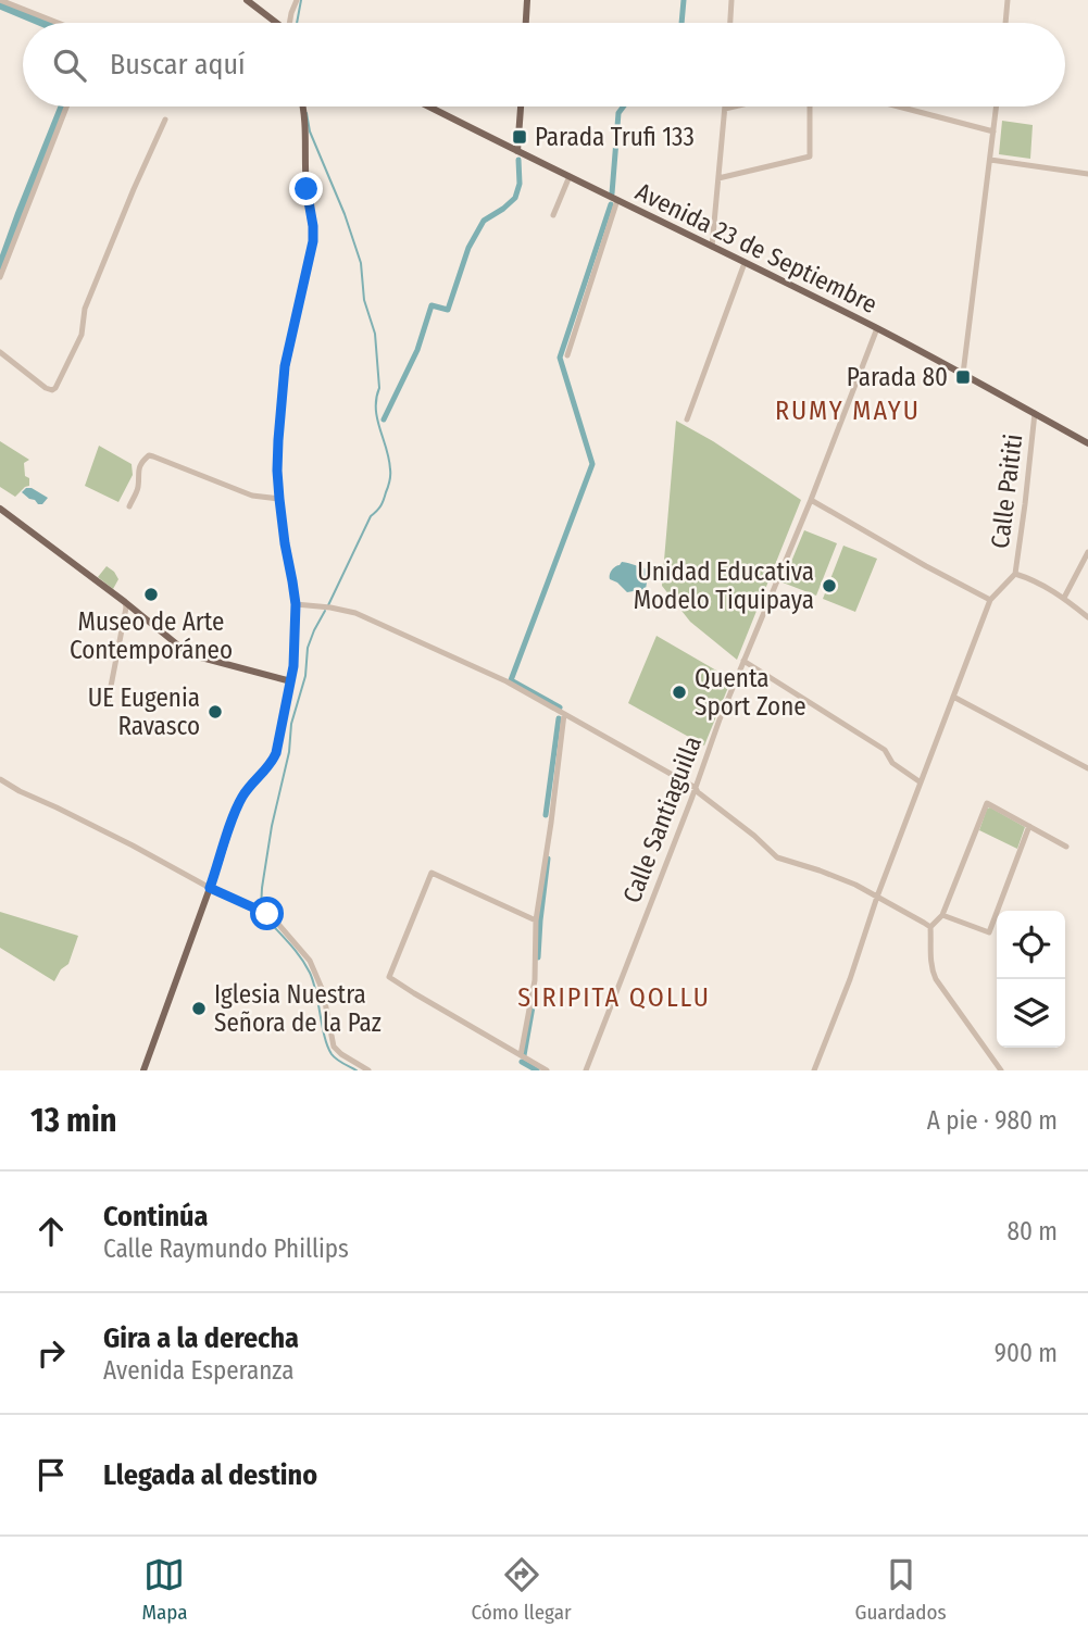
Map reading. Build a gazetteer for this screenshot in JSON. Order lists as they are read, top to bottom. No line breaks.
{"streets":{"main road":["Avenida 23 de Septiembre"],"street":["Calle Paititi","Calle Santiaguilla"]},"crossings":[["Avenida 23 de Septiembre","Calle Paititi"],["Avenida 23 de Septiembre","Calle Santiaguilla"]],"districts":["RUMY MAYU","SIRIPITA QOLLU"],"places":{"transit":["Parada Trufi 133","Parada 80"],"other":["Unidad Educativa Modelo Tiquipaya","Museo de Arte Contemporáneo","Quenta Sport Zone","UE Eugenia Ravasco","Iglesia Nuestra Señora de la Paz"]},"page":{"search":"Buscar aquí","heading":["13 min","A pie · 980 m"],"list":[["Continúa","Calle Raymundo Phillips","80 m"],["Gira a la derecha","Avenida Esperanza","900 m"],"Llegada al destino"],"nav":["Mapa","Cómo llegar","Guardados"]}}
